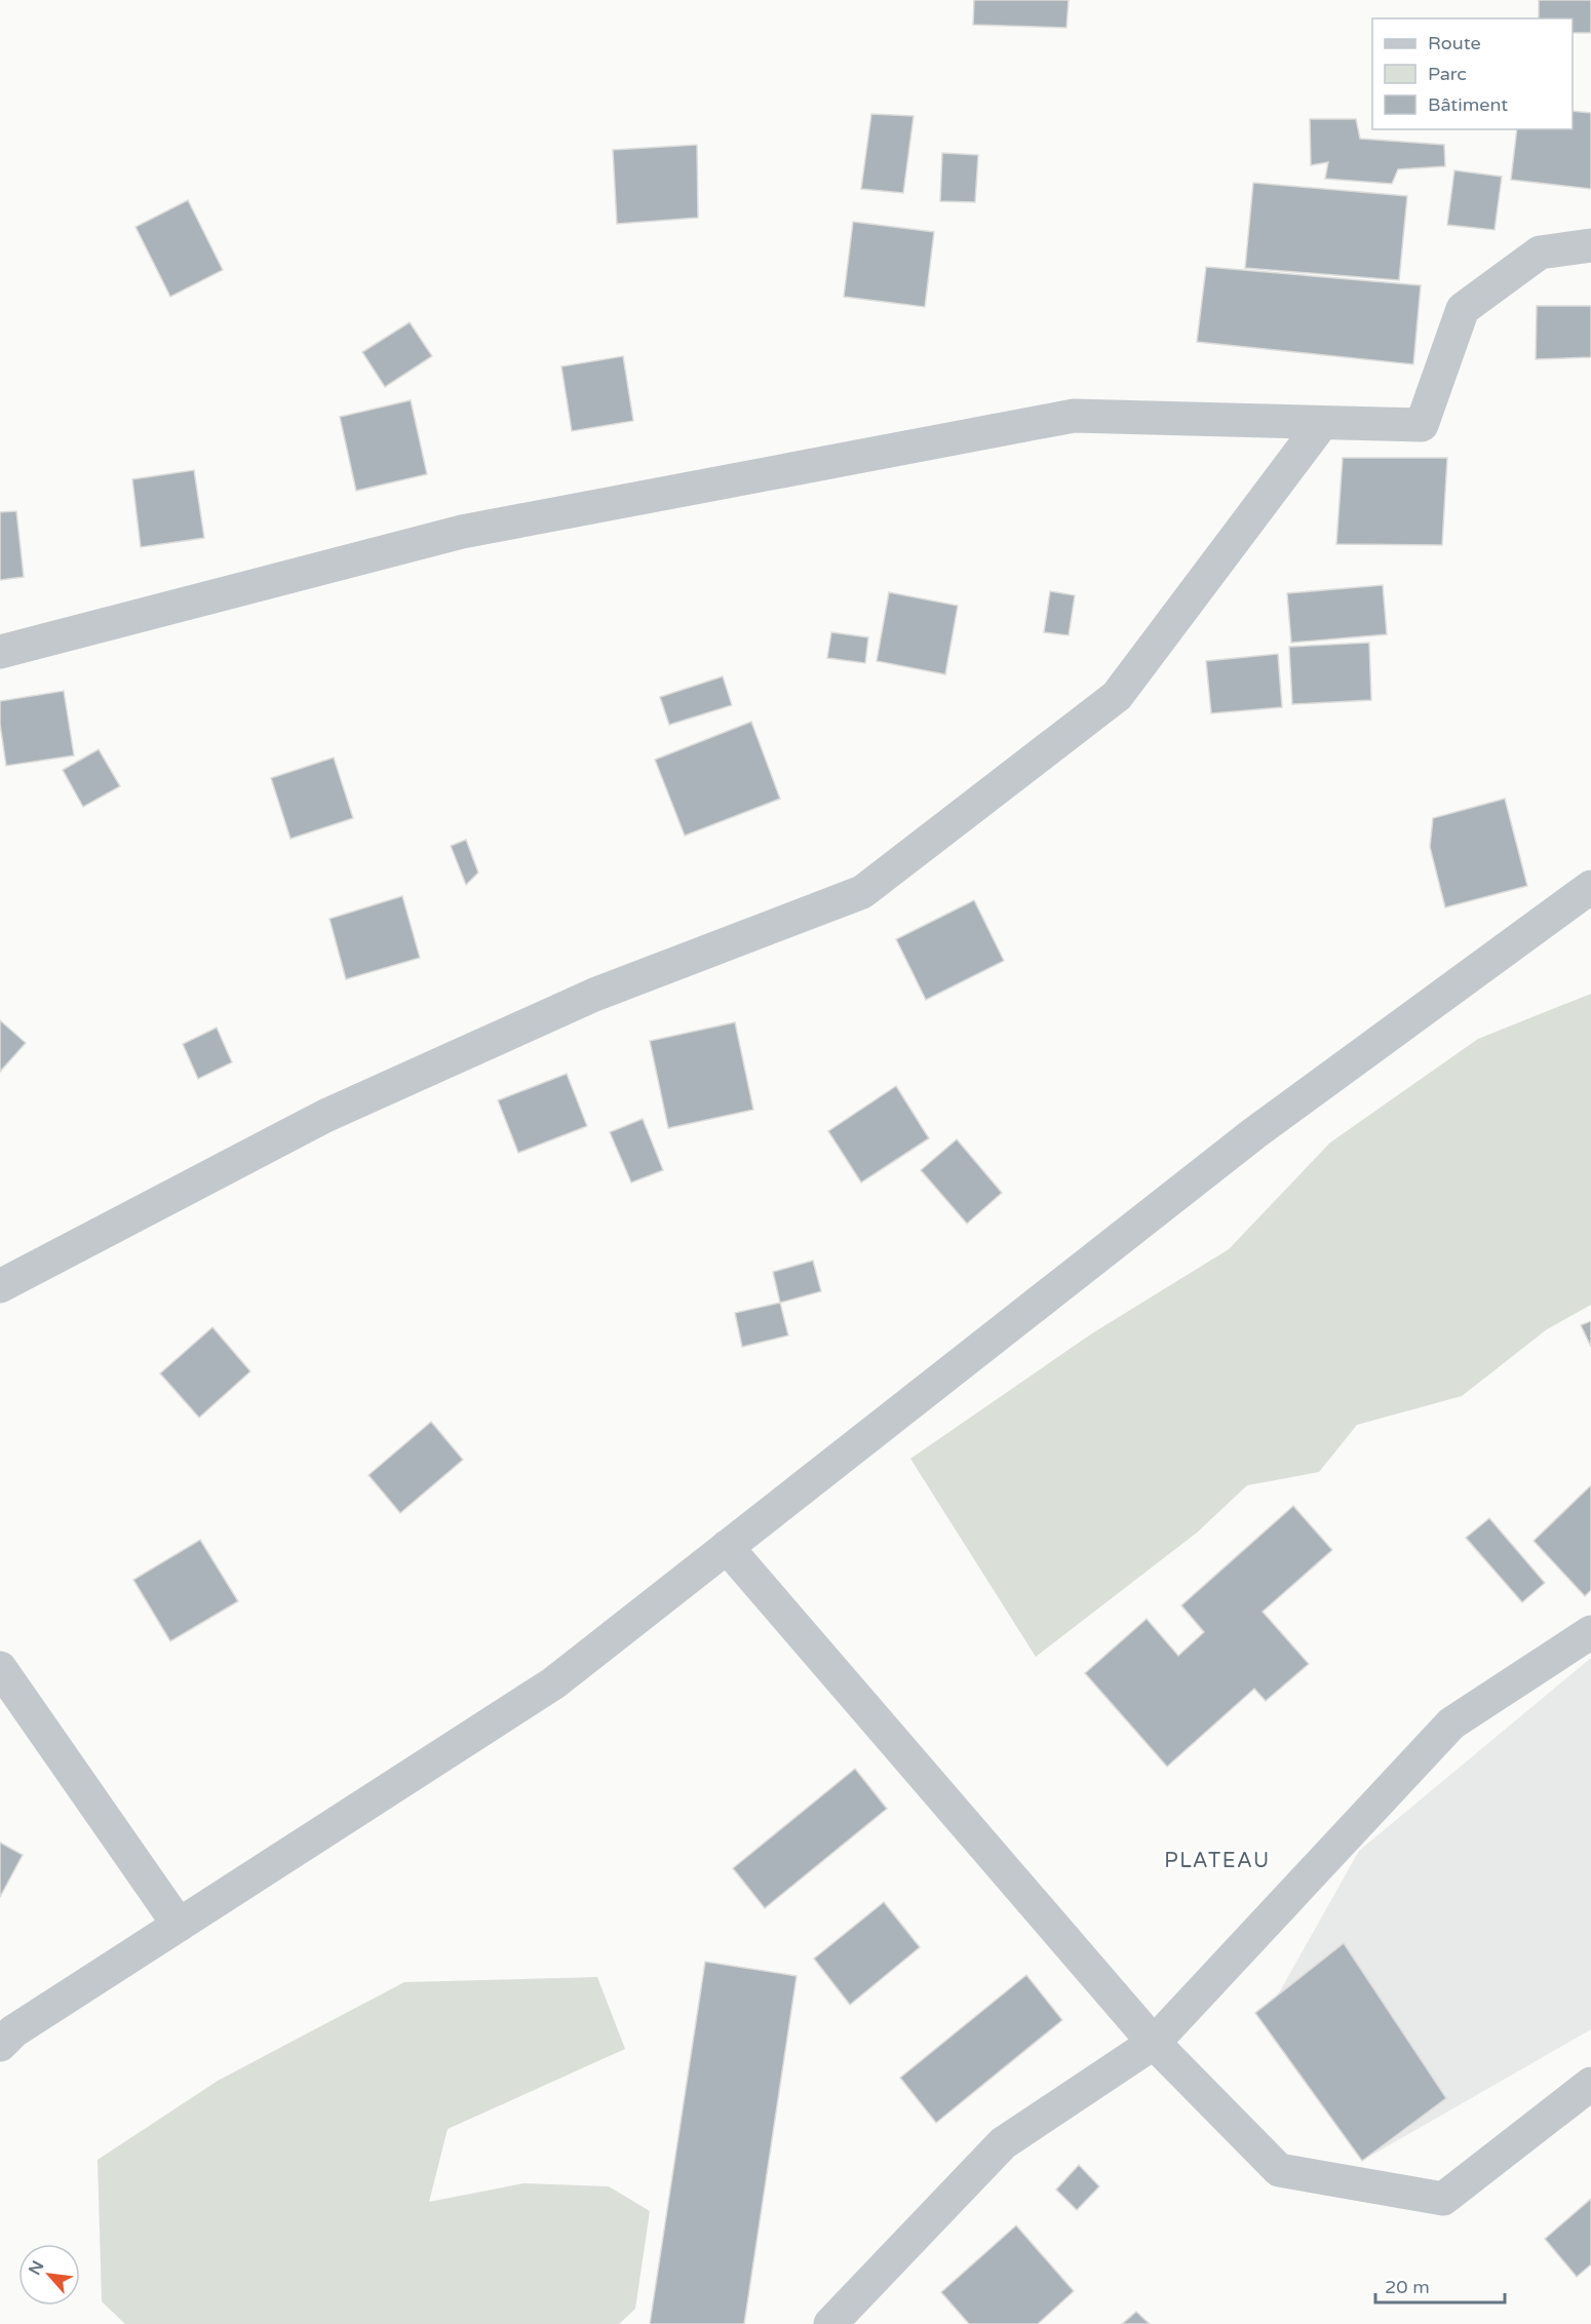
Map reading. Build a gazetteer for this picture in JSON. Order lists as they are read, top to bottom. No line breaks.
{"districts":["PLATEAU"],"legend":["Route","Parc","Bâtiment"],"scale_bar":"20 m","north":"top left"}
